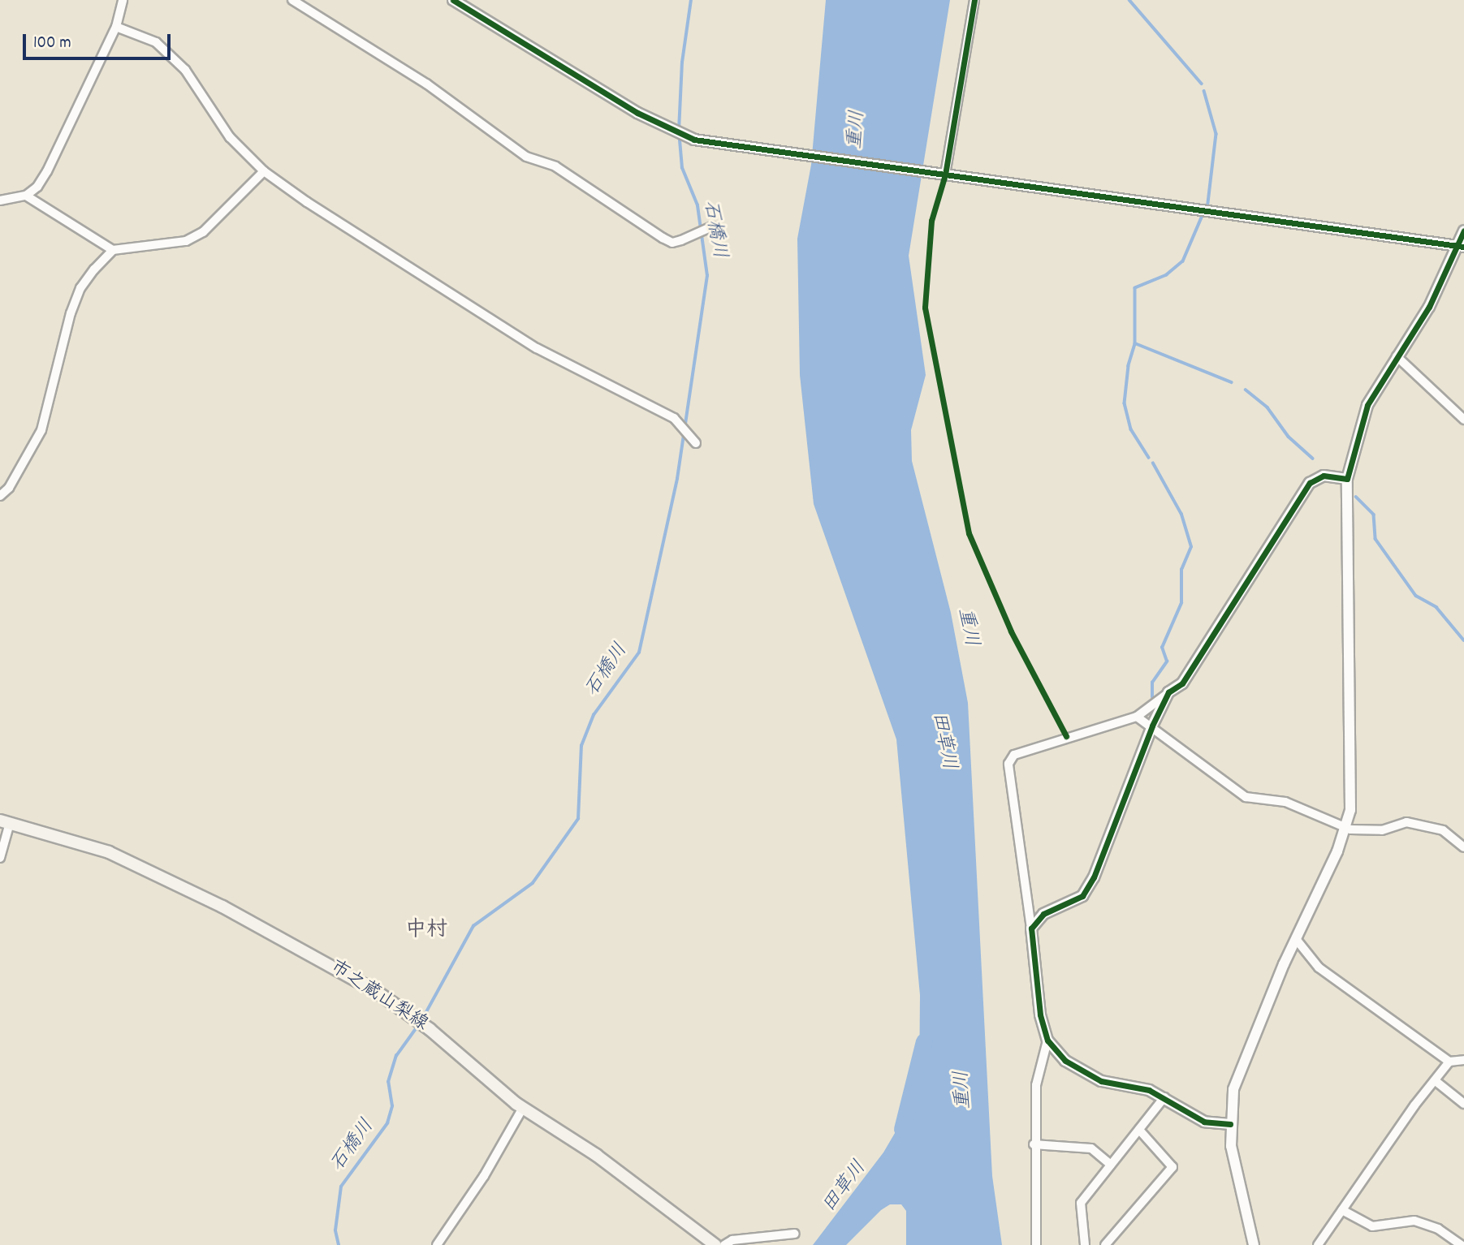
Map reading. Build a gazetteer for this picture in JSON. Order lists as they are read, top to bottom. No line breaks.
{"streets":{"main road":["市之蔵山梨線"]},"districts":["中村"],"water":["重川","石橋川","田草川"],"scale_bar":"100 m"}
